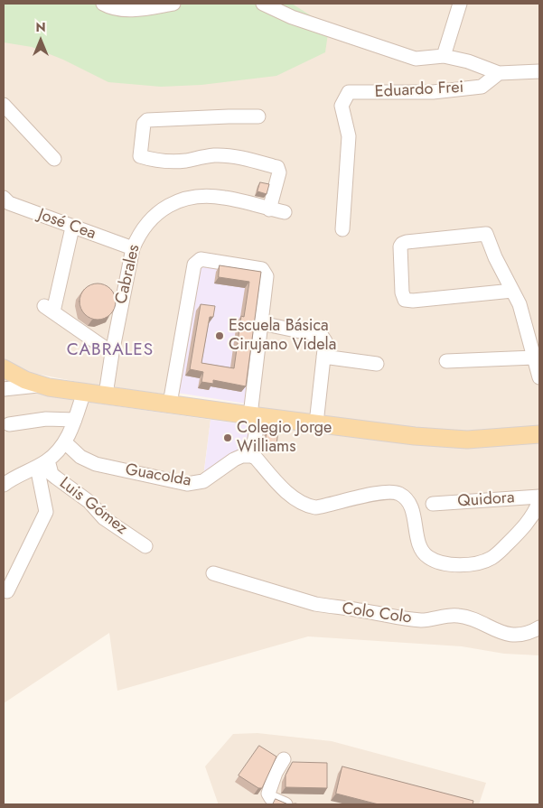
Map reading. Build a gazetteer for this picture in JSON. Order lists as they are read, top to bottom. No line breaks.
{"streets":{"street":["Eduardo Frei","José Cea","Cabrales","Guacolda","Quidora","Luis Gómez","Colo Colo"]},"crossings":[["José Cea","Cabrales"]],"districts":["CABRALES"],"places":["Escuela Básica Cirujano Videla","Colegio Jorge Williams"],"north":"top"}
